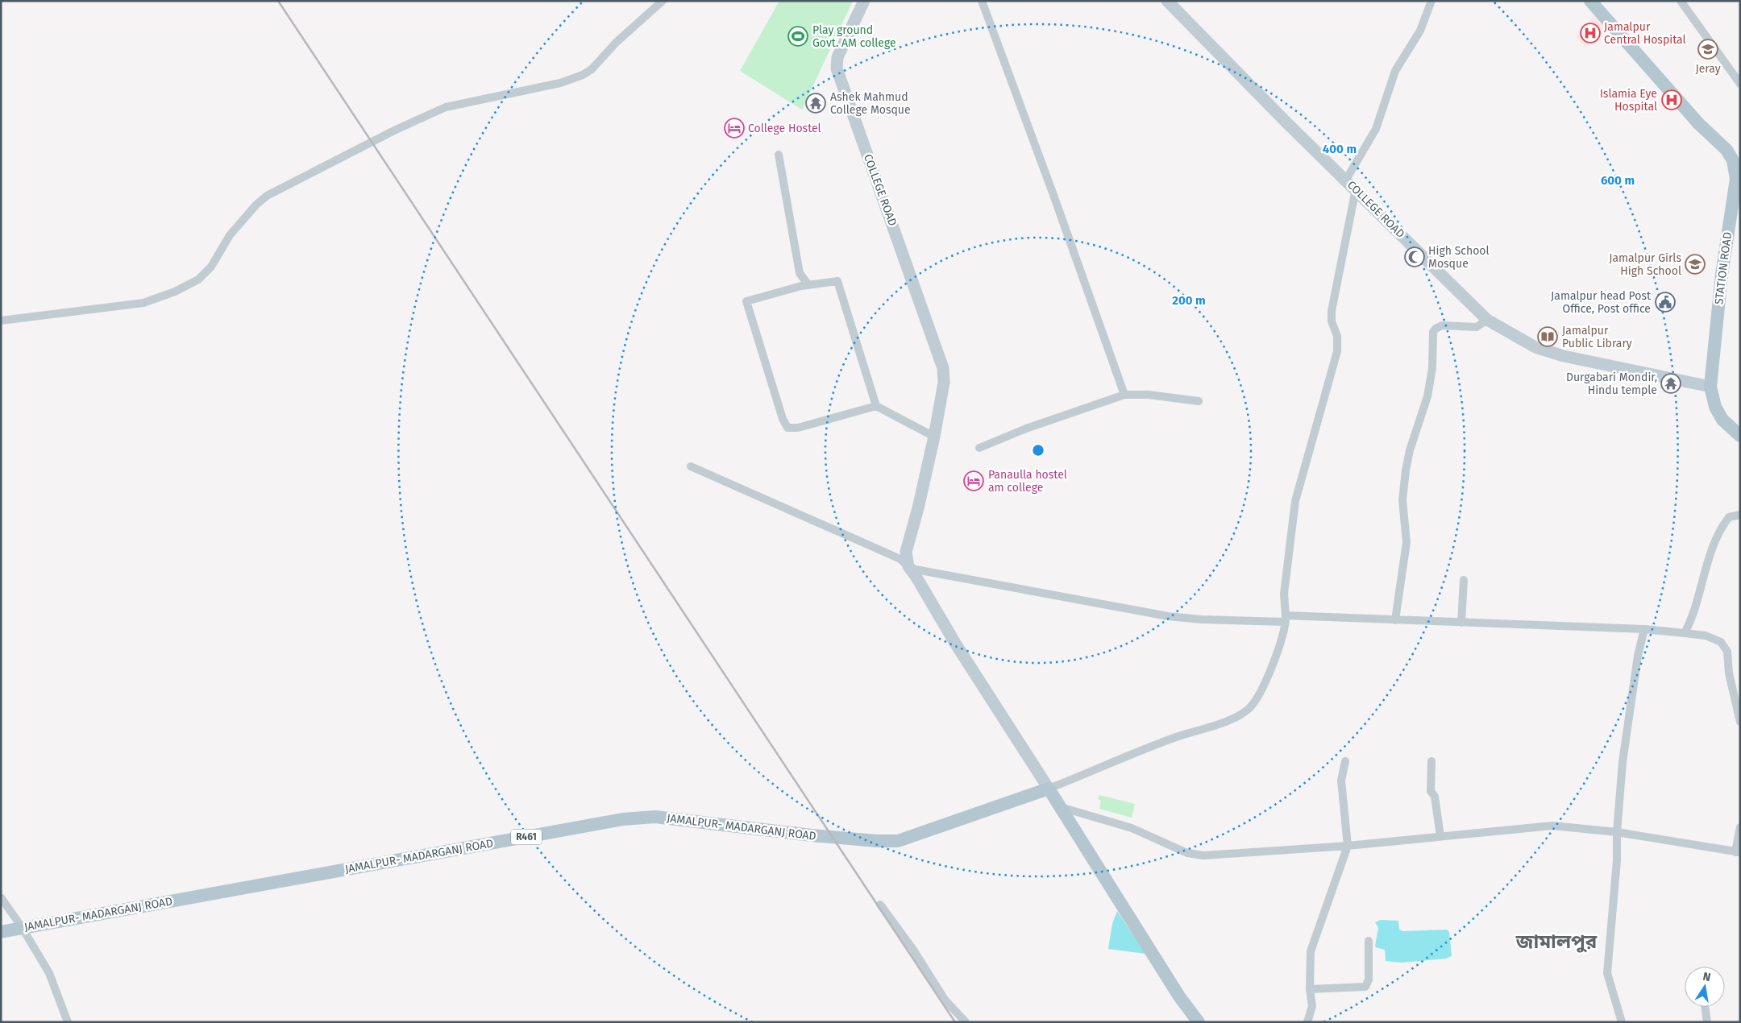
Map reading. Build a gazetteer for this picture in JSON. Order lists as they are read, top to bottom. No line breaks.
{"streets":{"main road":["COLLEGE ROAD","STATION ROAD","JAMALPUR- MADARGANJ ROAD","R461"]},"crossings":[["COLLEGE ROAD","STATION ROAD"]],"districts":["জামালপুর"],"places":{"hospital":["Jamalpur Central Hospital","Islamia Eye Hospital"],"sports":["Play ground Govt. AM college"],"school or university":["Jeray","Jamalpur Girls High School"],"temple":["Ashek Mahmud College Mosque","Durgabari Mondir, Hindu temple"],"hotel":["College Hostel","Panaulla hostel am college"],"mosque":["High School Mosque"],"public building":["Jamalpur head Post Office, Post office"],"library":["Jamalpur Public Library"]},"north":"top","rings":["400 m","600 m","200 m"]}
